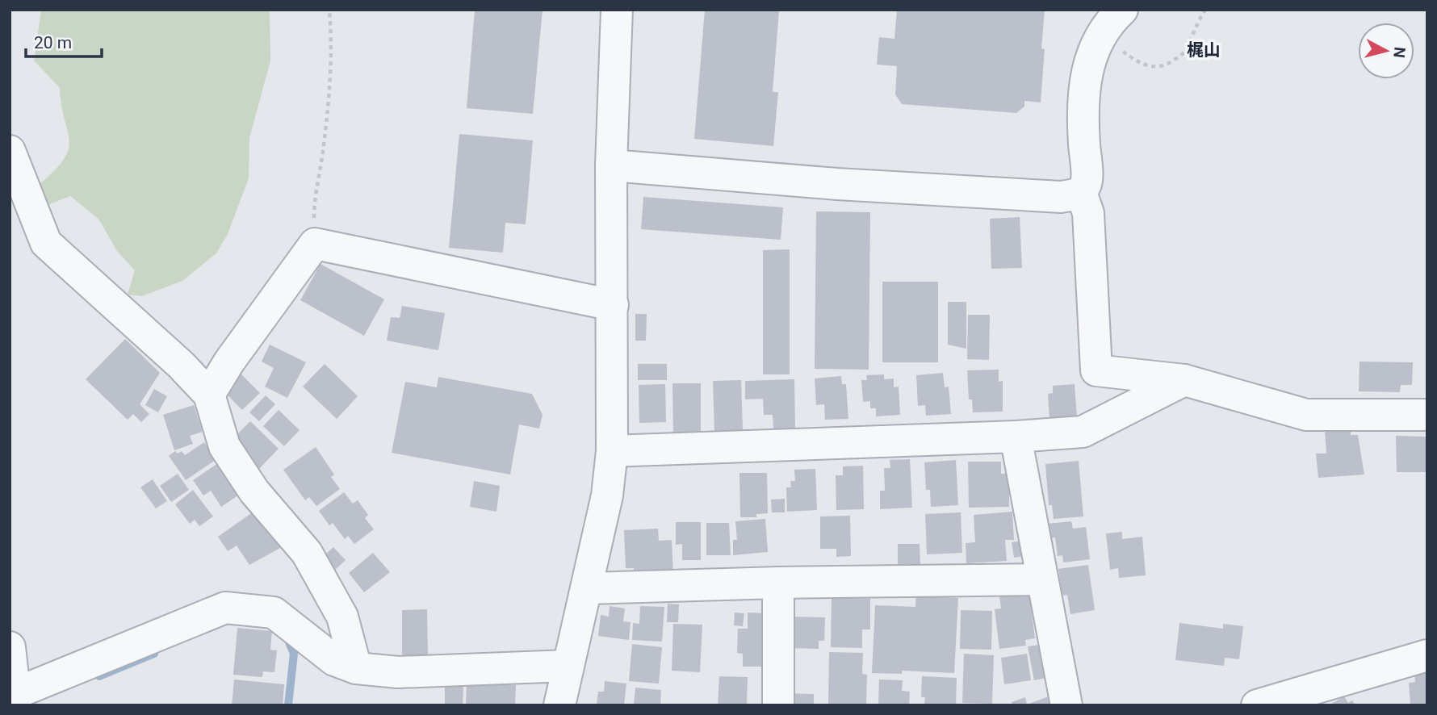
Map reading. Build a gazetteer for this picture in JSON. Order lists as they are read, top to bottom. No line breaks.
{"districts":["梶山"],"scale_bar":"20 m","north":"right"}
